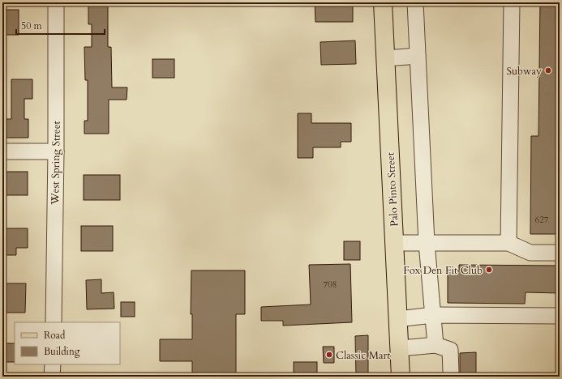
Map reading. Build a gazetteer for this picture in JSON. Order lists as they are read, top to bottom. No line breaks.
{"streets":{"main road":["Palo Pinto Street"],"street":["West Spring Street"]},"places":["Subway","Fox Den Fit Club","Classic Mart"],"house_numbers":["627","708"],"legend":["Road","Building"],"scale_bar":"50 m"}
